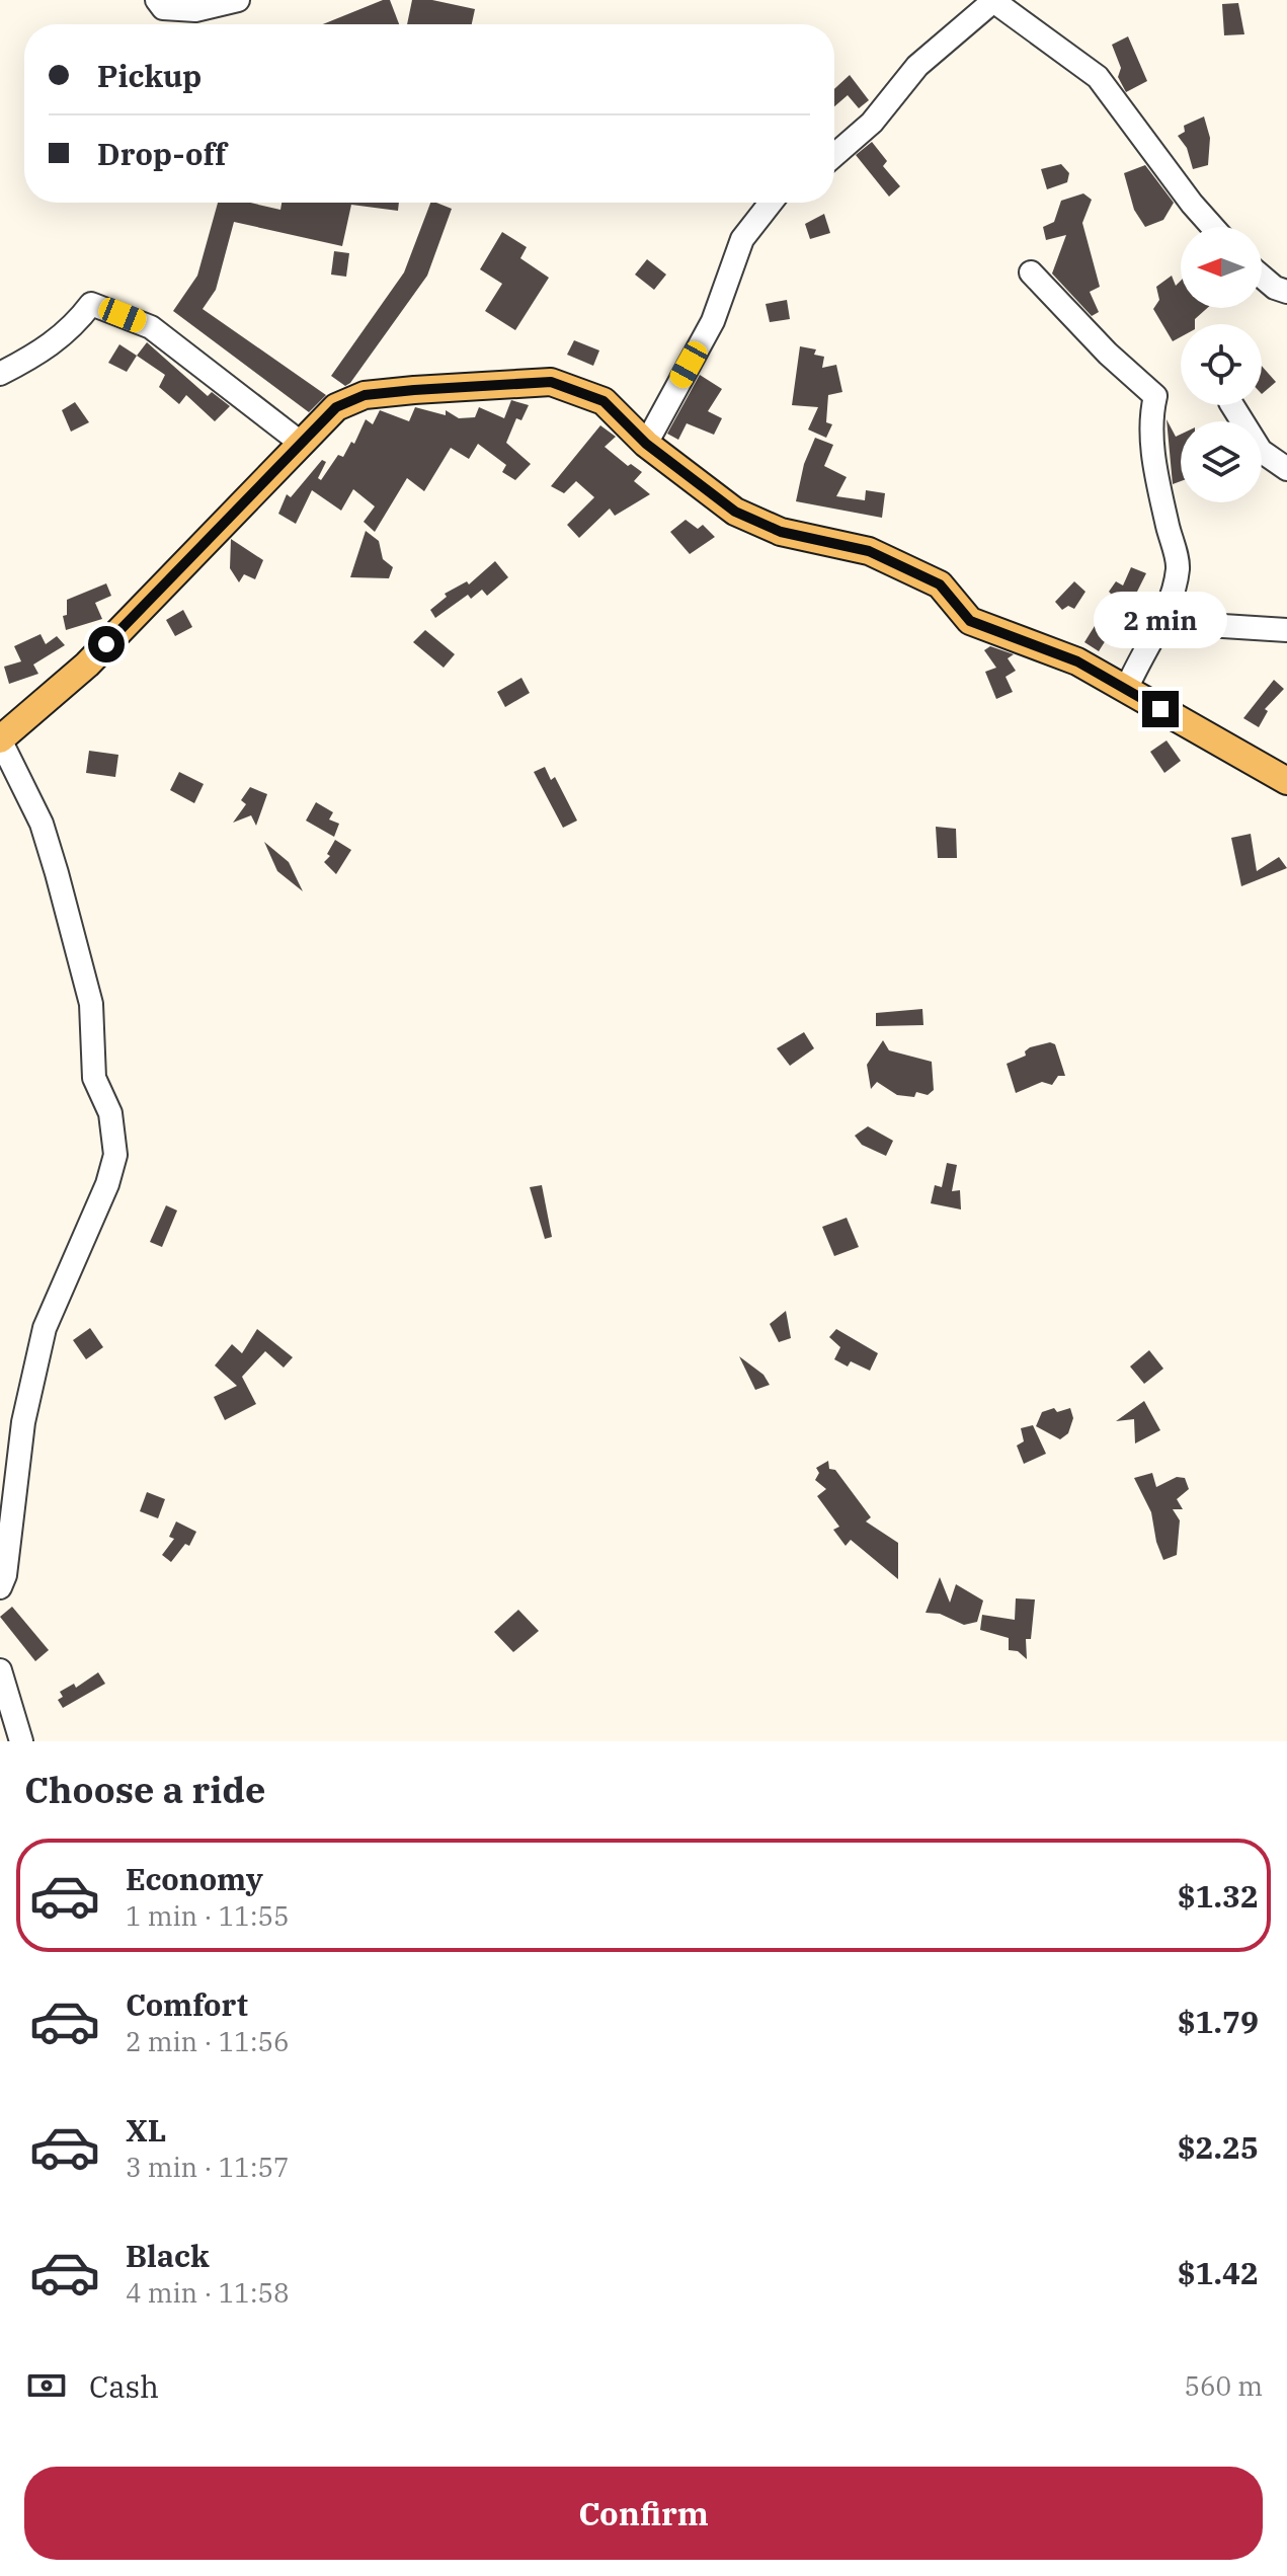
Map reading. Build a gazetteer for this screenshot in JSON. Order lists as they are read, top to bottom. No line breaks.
{"north":"left","page":{"banner":["Pickup","Drop-off"],"bubble":"2 min","heading":"Choose a ride","list":[{"name":"Economy","note":"1 min · 11:55","value":"$1.32"},{"name":"Comfort","note":"2 min · 11:56","value":"$1.79"},{"name":"XL","note":"3 min · 11:57","value":"$2.25"},{"name":"Black","note":"4 min · 11:58","value":"$1.42"}],"pay":["Cash","560 m"],"buttons":"Confirm"}}
